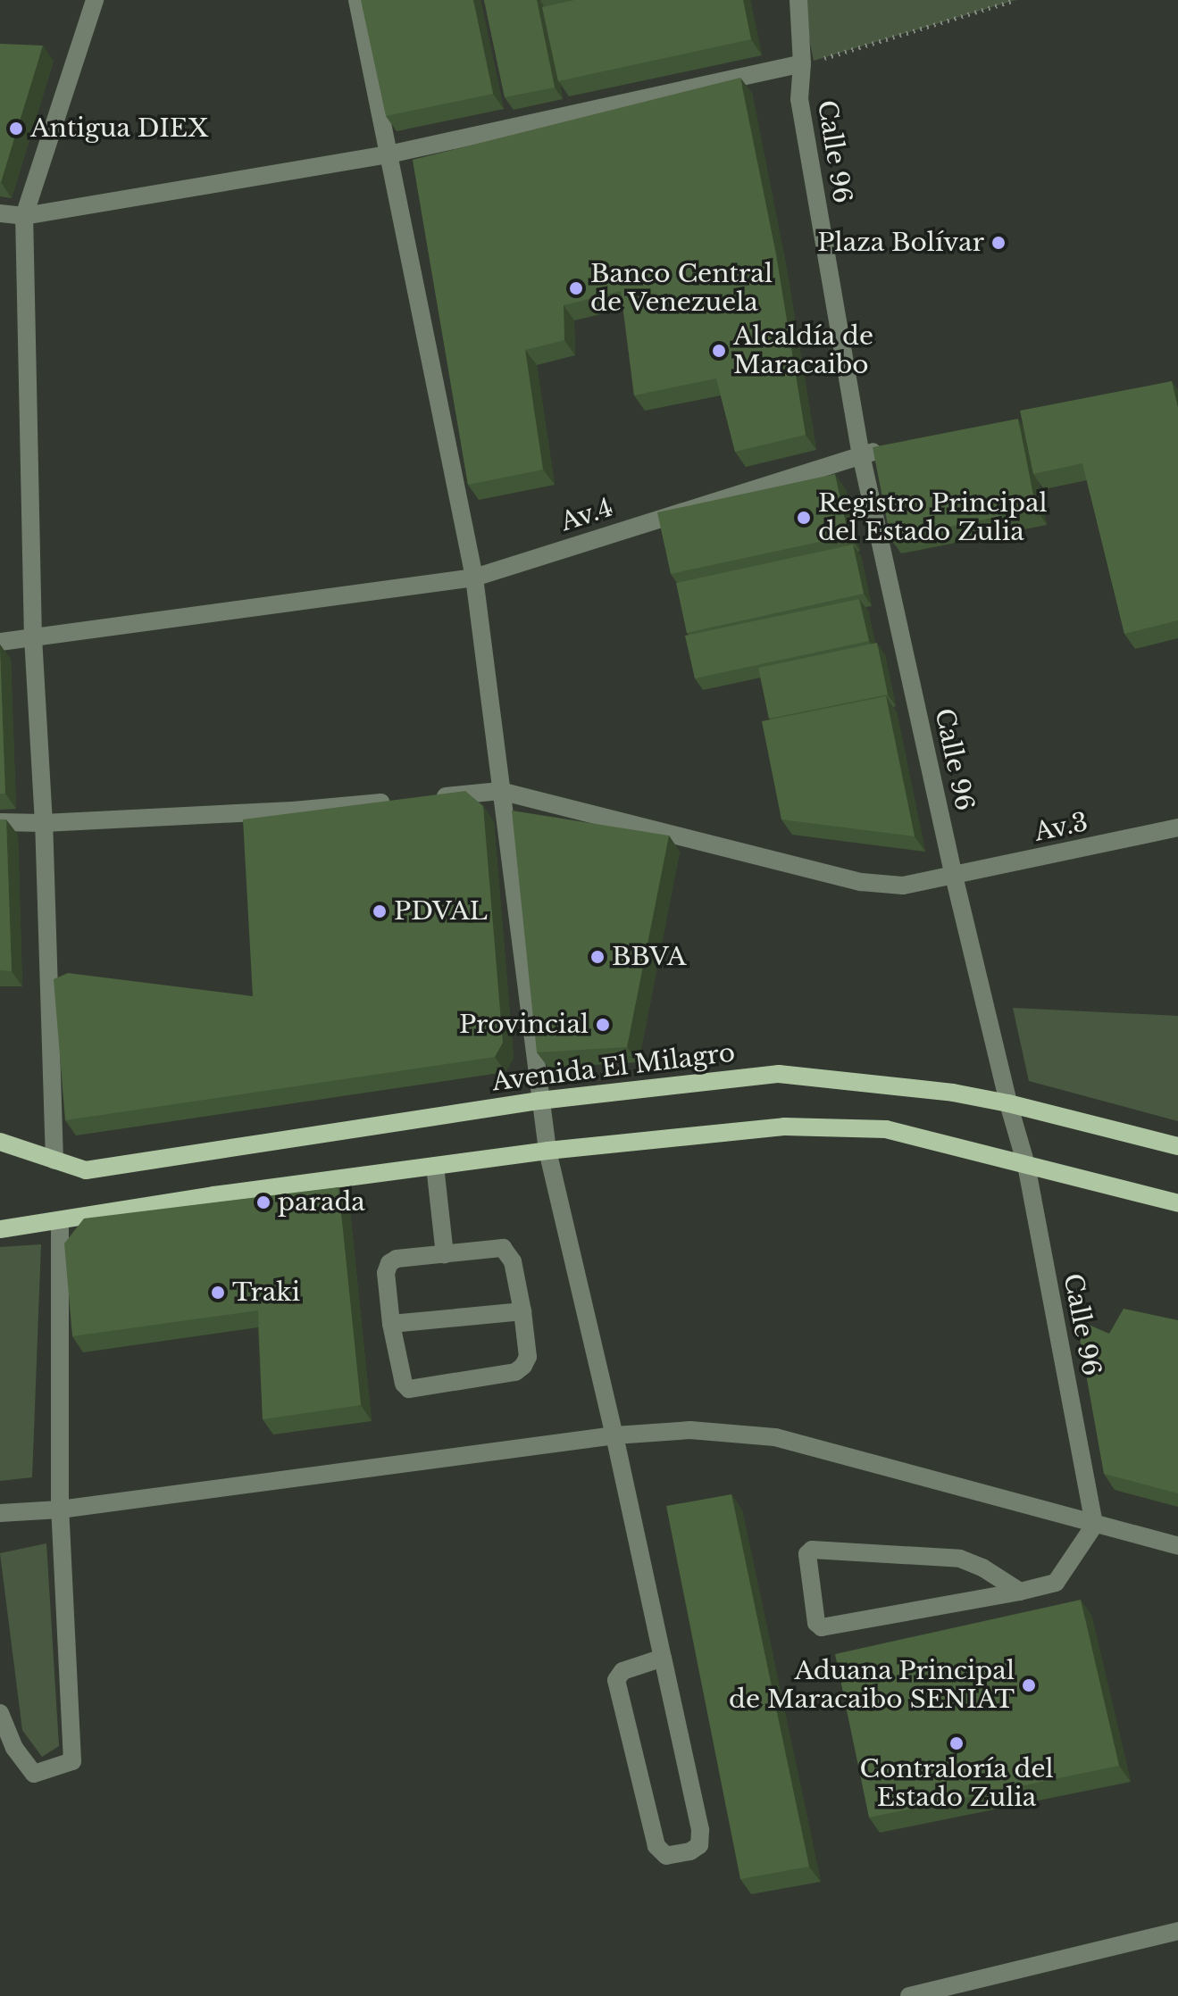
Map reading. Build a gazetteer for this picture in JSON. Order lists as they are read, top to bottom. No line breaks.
{"streets":{"main road":["Avenida El Milagro"],"street":["Calle 96","Av.4","Av.3"]},"crossings":[["Calle 96","Av.4"],["Calle 96","Av.3"],["Calle 96","Avenida El Milagro"]],"places":["Antigua DIEX","Plaza Bolívar","Banco Central de Venezuela","Alcaldía de Maracaibo","Registro Principal del Estado Zulia","PDVAL","BBVA","Provincial","parada","Traki","Aduana Principal de Maracaibo SENIAT","Contraloría del Estado Zulia"]}
